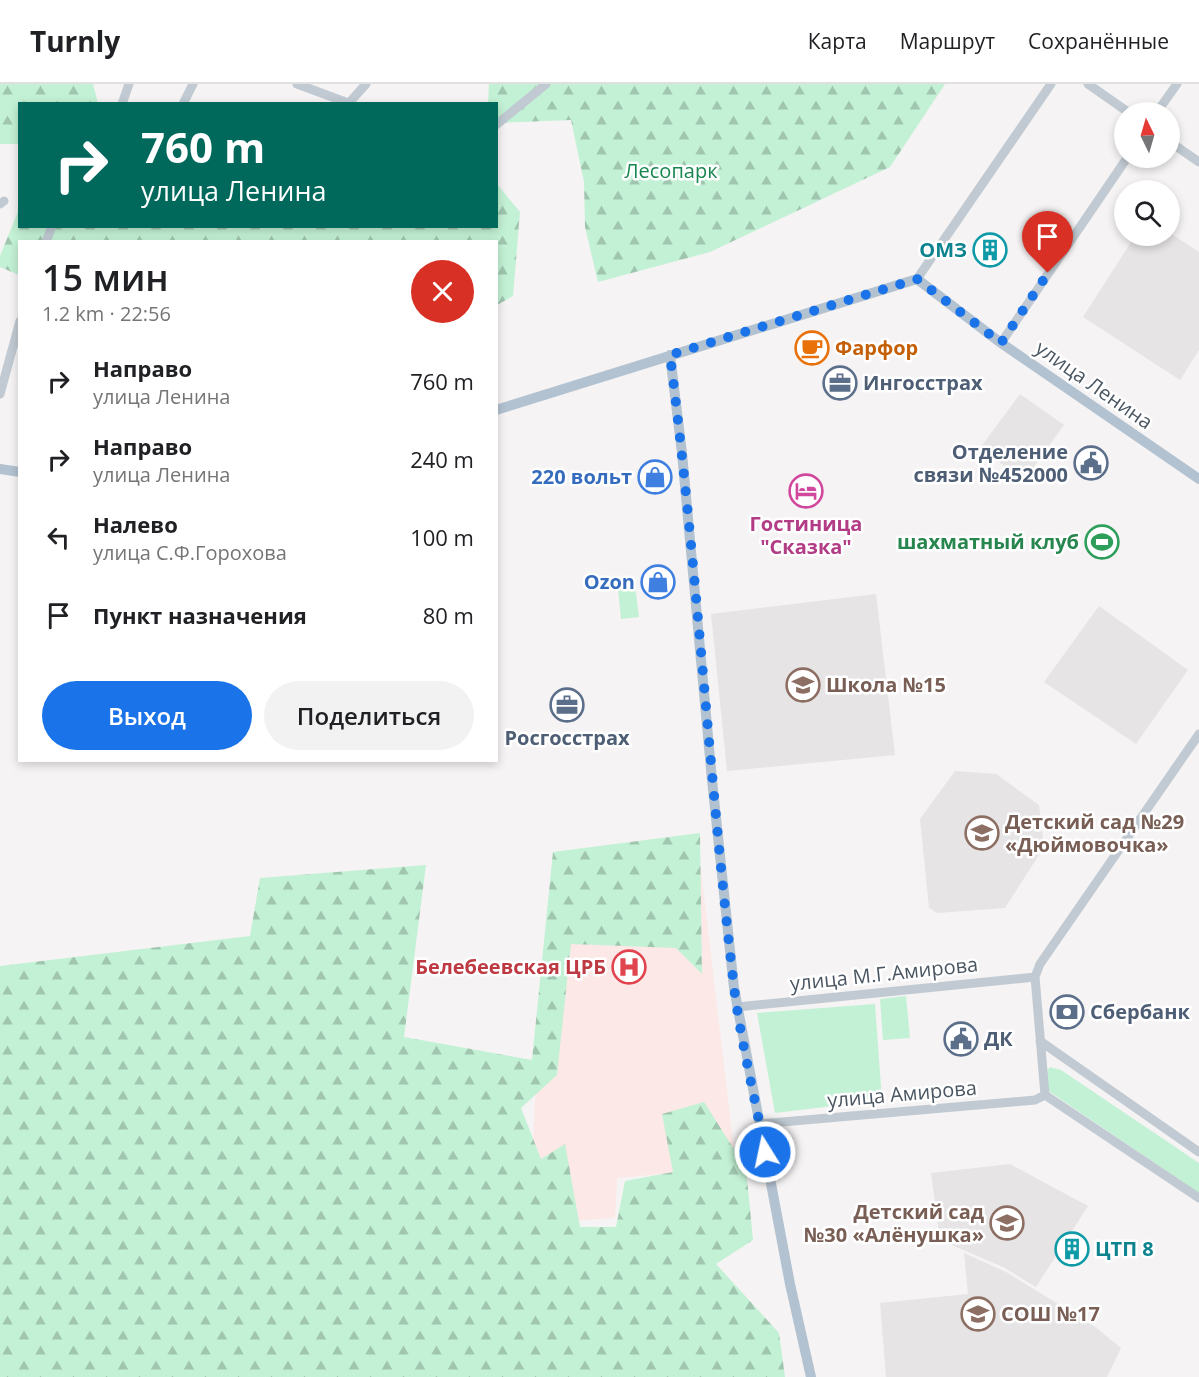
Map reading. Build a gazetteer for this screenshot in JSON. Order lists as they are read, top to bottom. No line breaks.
{"streets":{"main road":["улица Ленина"],"street":["улица М.Г.Амирова","улица Амирова"]},"parks":["Лесопарк"],"places":{"building":["ОМЗ","ЦТП 8"],"cafe":["Фарфор"],"office":["Ингосстрах","Росгосстрах"],"public building":["Отделение связи №452000","ДК"],"shop":["220 вольт","Ozon"],"hotel":["Гостиница \"Сказка\""],"sports":["шахматный клуб"],"school or university":["Школа №15","Детский сад №29 «Дюймовочка»","Детский сад №30 «Алёнушка»","СОШ №17"],"hospital":["Белебеевская ЦРБ"],"bank":["Сбербанк"]},"north":"top","page":{"header":"Turnly","nav":["Карта","Маршрут","Сохранённые"],"turn":["760 m","улица Ленина"],"heading":["15 мин","1.2 km · 22:56"],"list":[{"name":"Направо","note":"улица Ленина","value":"760 m"},{"name":"Направо","note":"улица Ленина","value":"240 m"},{"name":"Налево","note":"улица С.Ф.Горохова","value":"100 m"},{"name":"Пункт назначения","value":"80 m"}],"buttons":["Выход","Поделиться"]}}
